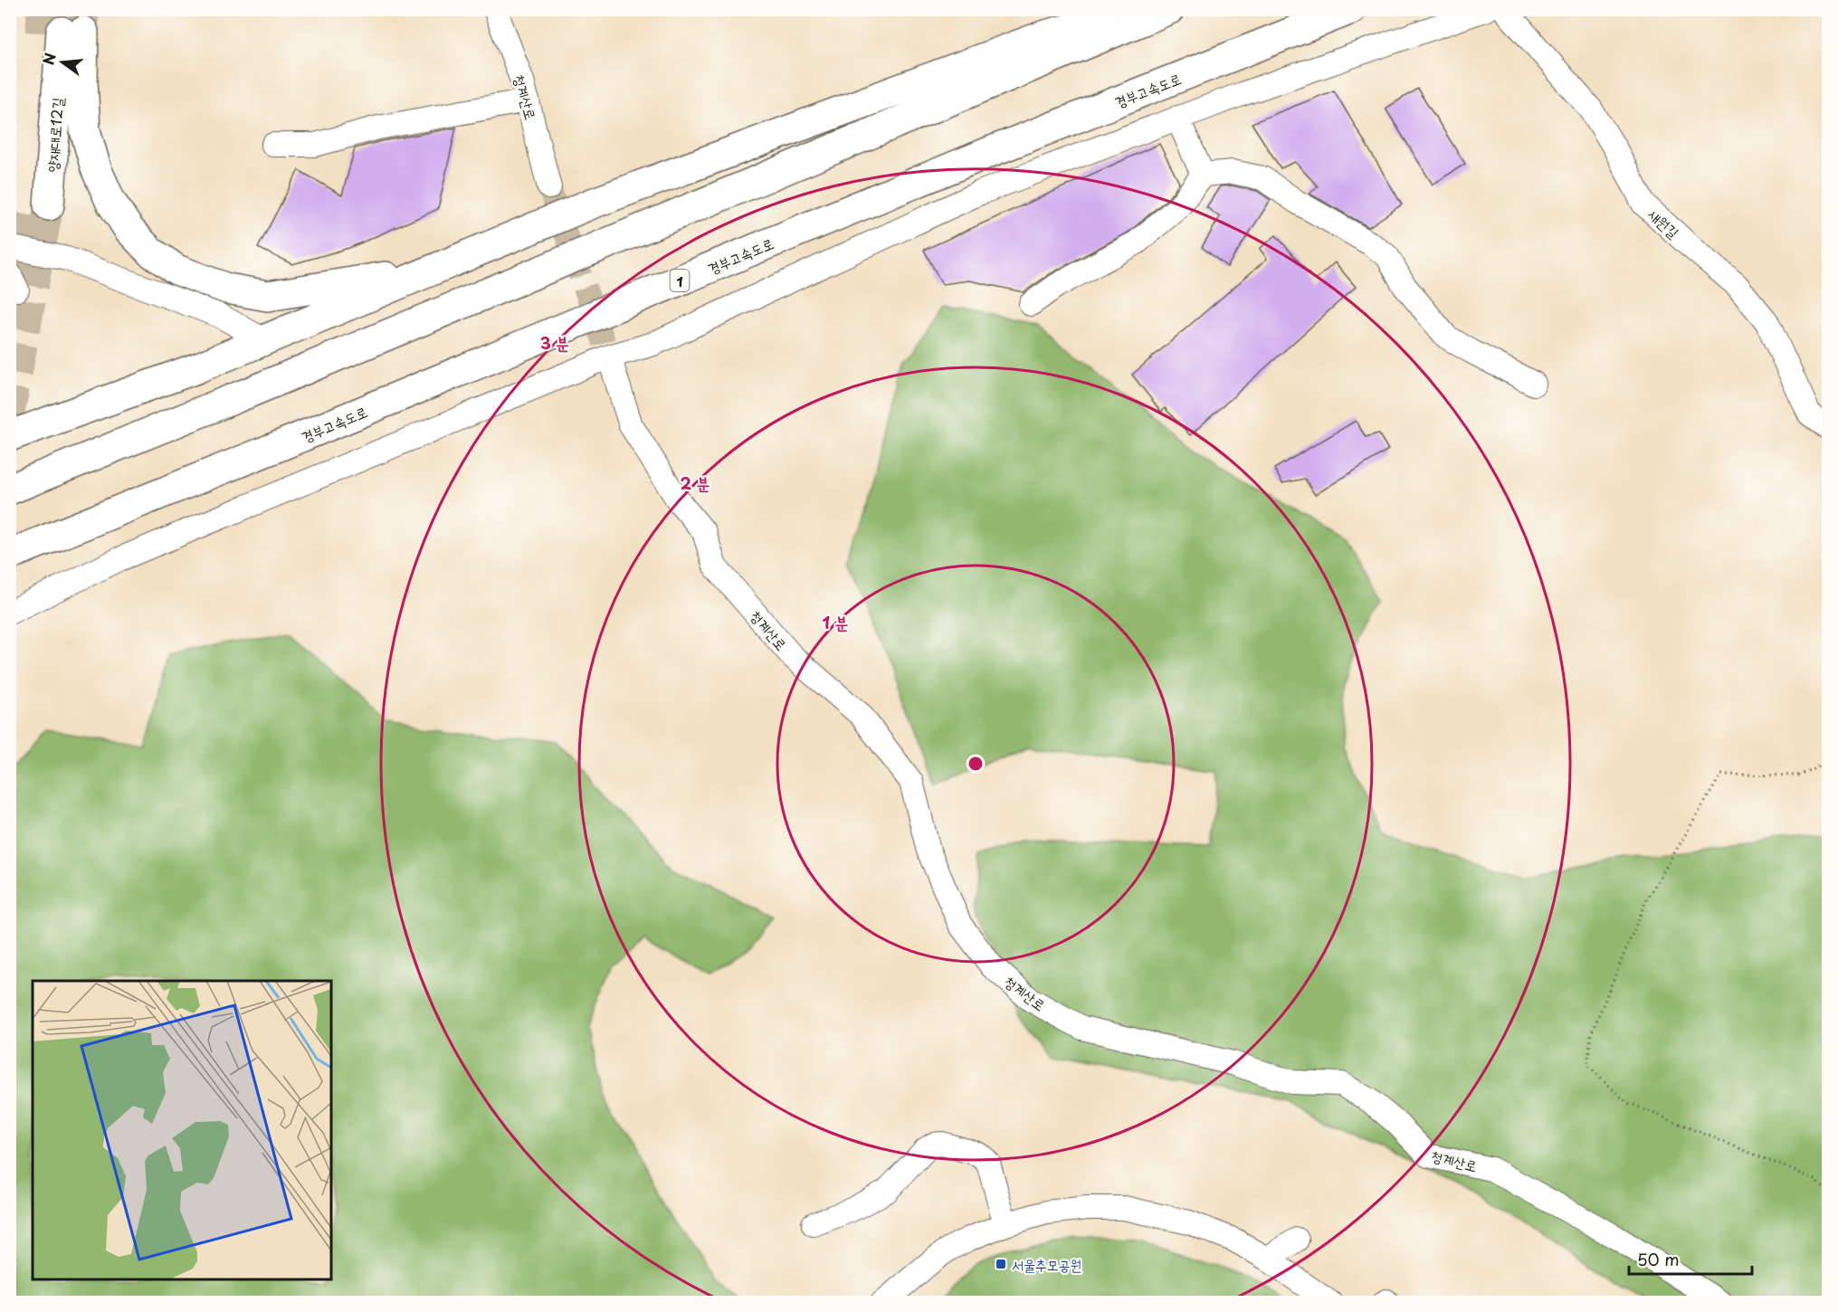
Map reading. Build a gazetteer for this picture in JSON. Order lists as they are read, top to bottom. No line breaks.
{"streets":{"main road":["경부고속도로","양재대로12길","1"],"street":["청계산로","새원길"]},"places":{"transit":["서울추모공원"]},"scale_bar":"50 m","north":"left","rings":["3 분","2 분","1 분"]}
